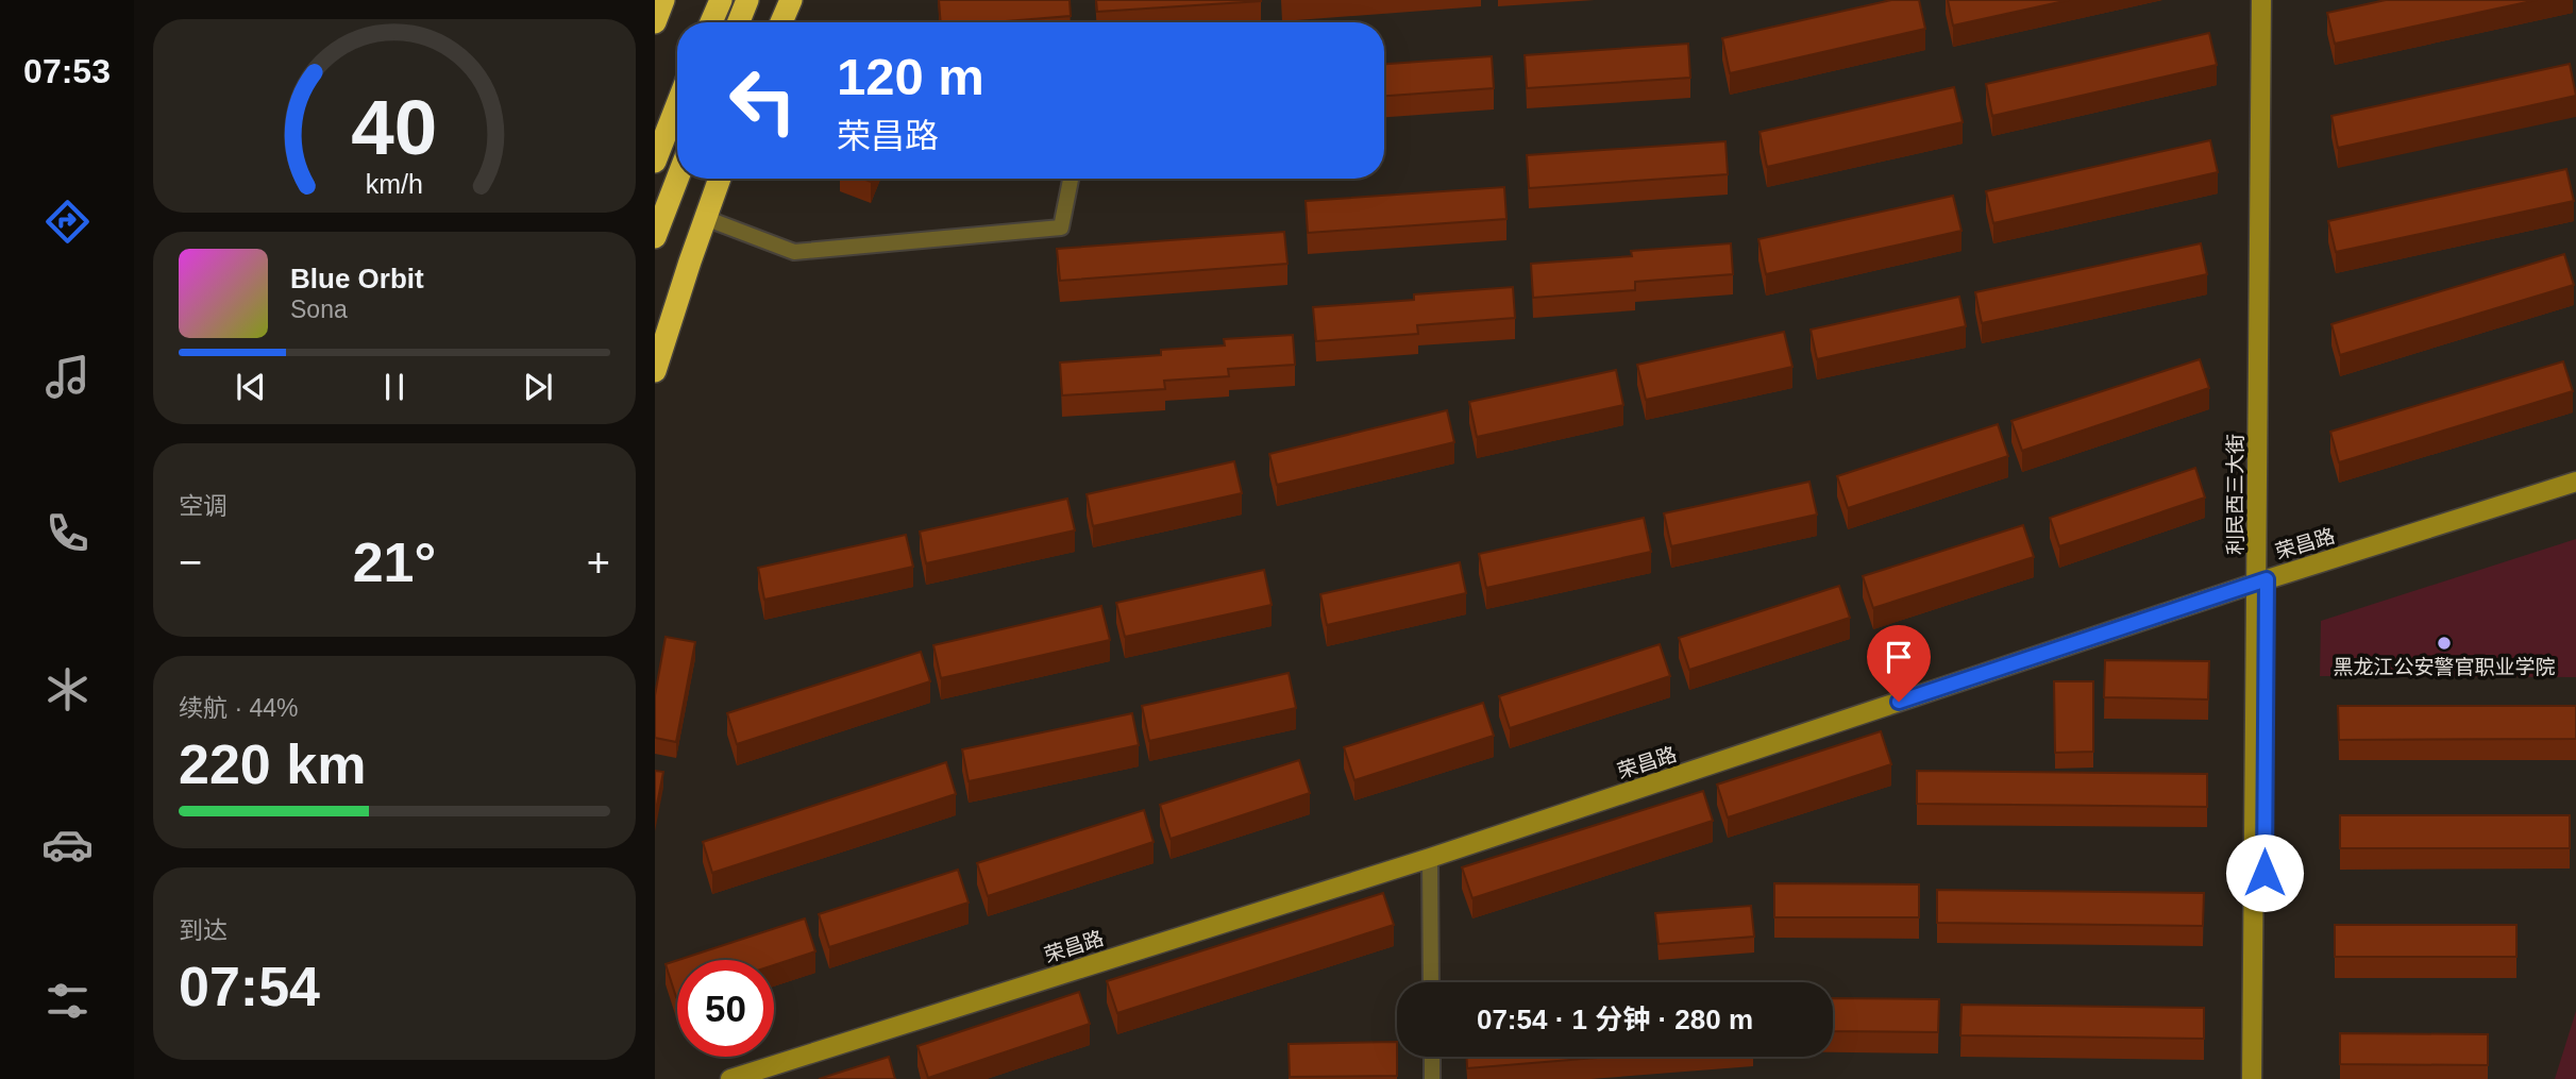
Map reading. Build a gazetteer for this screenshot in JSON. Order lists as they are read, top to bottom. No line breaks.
{"streets":{"main road":["利民西三大街","荣昌路"]},"crossings":[["利民西三大街","荣昌路"]],"places":["黑龙江公安警官职业学院"],"page":{"tabs":"07:53","turn":["120 m","荣昌路"],"song":["Blue Orbit","Sona"],"tile":["空调",["续航 · 44%","220 km"],["到达","07:54"]],"heat":["−","21°","+"],"limit":"50","trip":"07:54 · 1 分钟 · 280 m","gauge":["40","km/h"]}}
